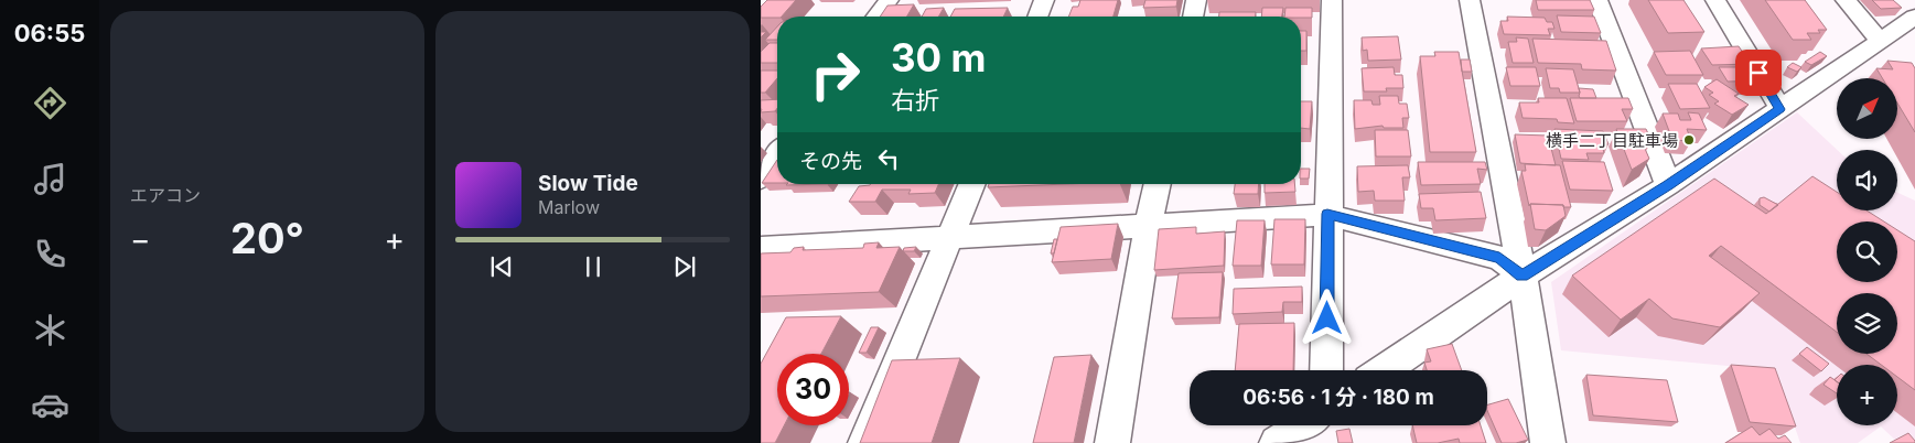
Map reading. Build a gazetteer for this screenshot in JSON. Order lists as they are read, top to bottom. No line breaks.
{"places":["横手二丁目駐車場"],"north":"top right","page":{"tabs":"06:55","tile":"エアコン","turn":["30 m","右折"],"map_buttons":"+","then":"その先","song":["Slow Tide","Marlow"],"heat":["−","20°","+"],"limit":"30","trip":"06:56 · 1 分 · 180 m"}}
